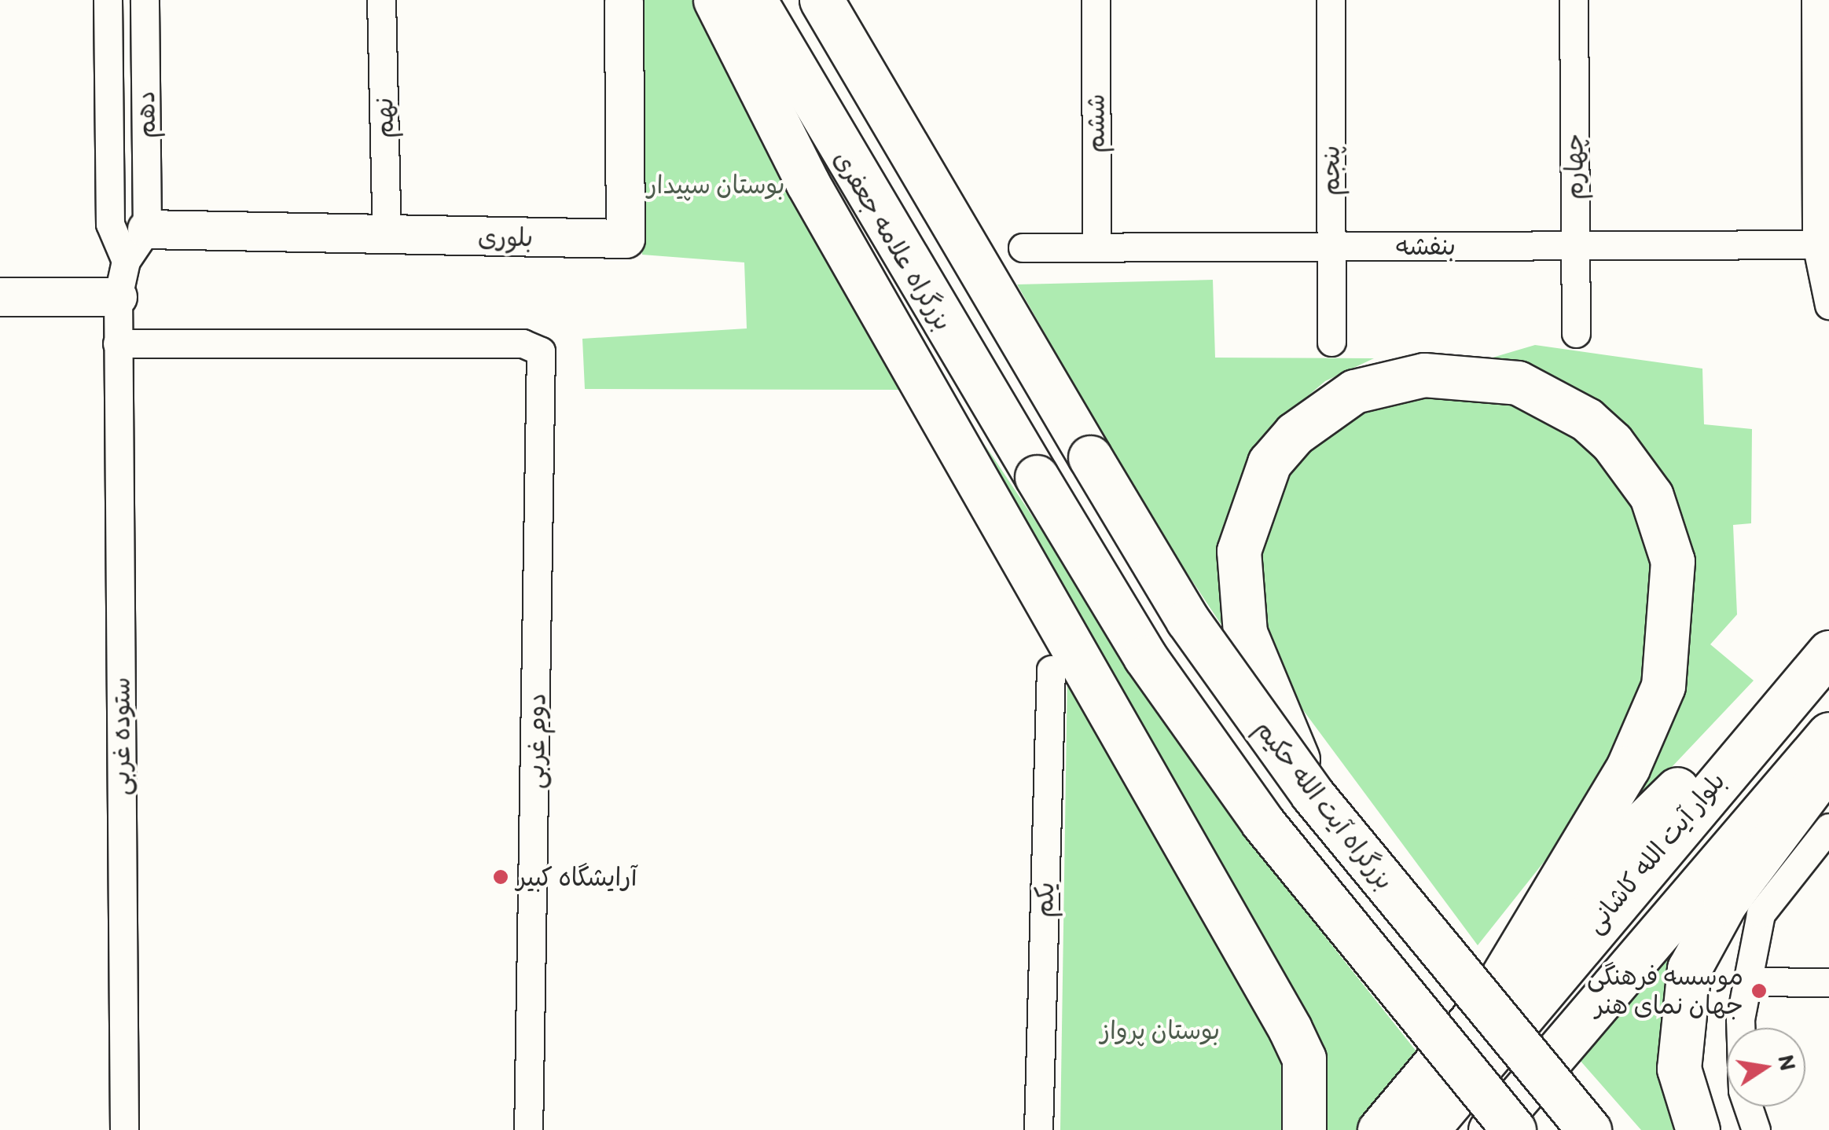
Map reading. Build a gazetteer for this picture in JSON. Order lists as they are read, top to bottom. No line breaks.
{"streets":{"main road":["بزرگراه علامه جعفری","بزرگراه آیت الله حکیم","بلوار آیت الله کاشانی"],"street":["دهم","نهم","ششم","چهارم","پنجم","بلوری","بنفشه","ستوده غربی","دوم غربی","یکم"]},"crossings":[["دهم","بلوری"],["دهم","ستوده غربی"],["نهم","بلوری"],["ششم","بنفشه"],["چهارم","بنفشه"],["پنجم","بنفشه"],["ستوده غربی","دوم غربی"]],"parks":["بوستان سپیدار","بوستان پرواز"],"places":["آرایشگاه کبیر","موسسه فرهنگی جهان نمای هنر"],"north":"right"}
